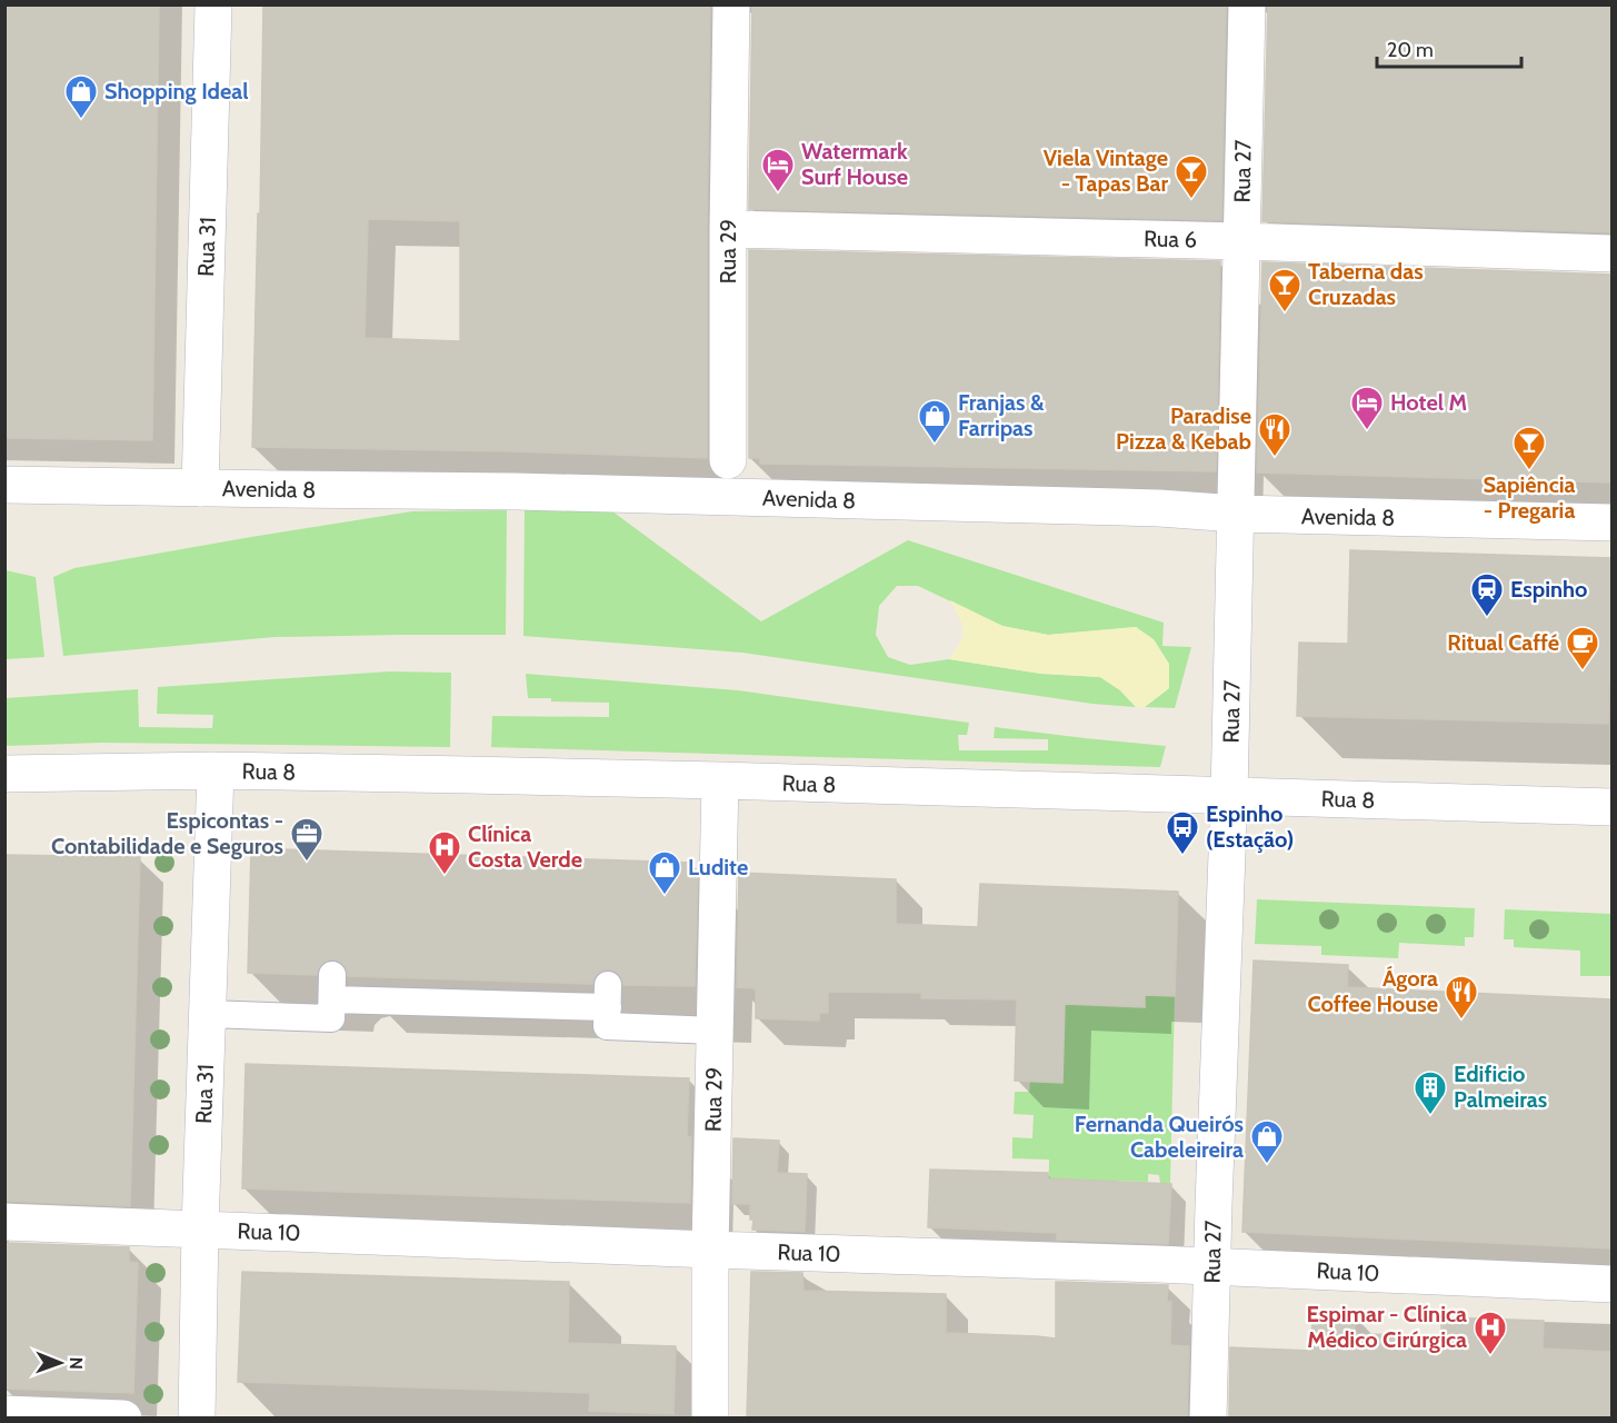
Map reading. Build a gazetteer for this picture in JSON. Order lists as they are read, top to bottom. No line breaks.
{"streets":{"street":["Rua 27","Rua 6","Rua 31","Rua 29","Avenida 8","Rua 8","Rua 10"]},"crossings":[["Rua 27","Rua 6"],["Rua 27","Avenida 8"],["Rua 27","Rua 8"],["Rua 27","Rua 10"],["Rua 6","Rua 29"],["Rua 31","Avenida 8"],["Rua 31","Rua 8"],["Rua 31","Rua 10"],["Rua 29","Avenida 8"],["Rua 29","Rua 8"],["Rua 29","Rua 10"]],"places":{"shop":["Shopping Ideal","Franjas & Farripas","Ludite","Fernanda Queirós Cabeleireira"],"hotel":["Watermark Surf House","Hotel M"],"bar":["Viela Vintage - Tapas Bar","Taberna das Cruzadas","Sapiência - Pregaria"],"restaurant":["Paradise Pizza & Kebab","Ágora Coffee House"],"station":["Espinho"],"cafe":["Ritual Caffé"],"bus stop":["Espinho (Estação)"],"office":["Espicontas - Contabilidade e Seguros"],"hospital":["Clínica Costa Verde","Espimar - Clínica Médico Cirúrgica"],"building":["Edificio Palmeiras"]},"scale_bar":"20 m","north":"right"}
